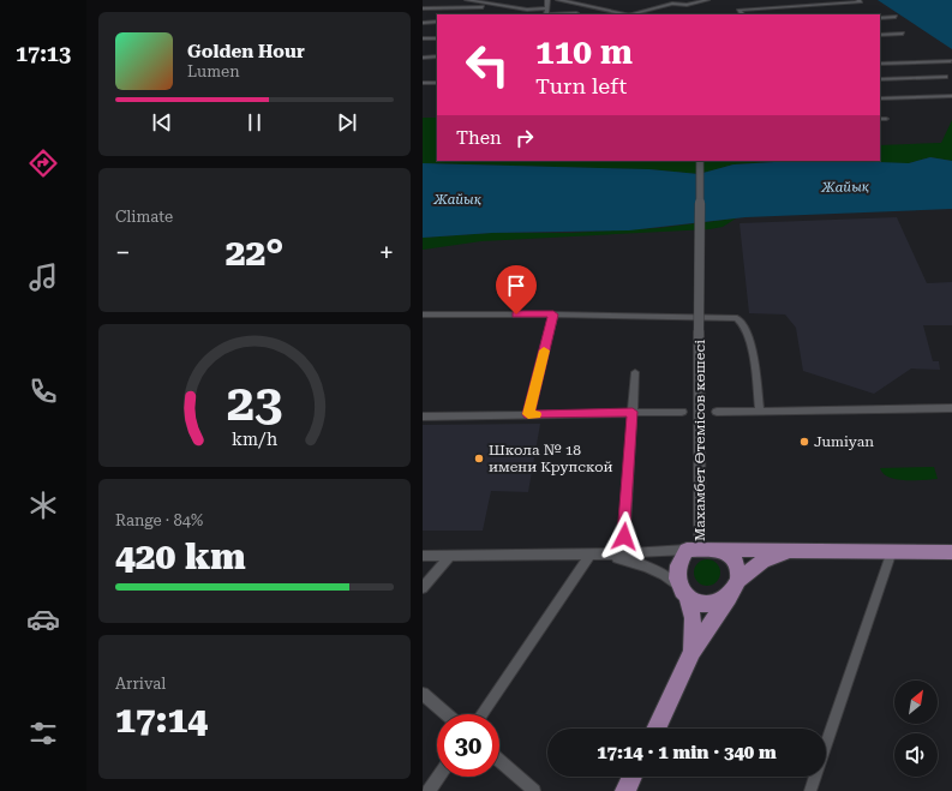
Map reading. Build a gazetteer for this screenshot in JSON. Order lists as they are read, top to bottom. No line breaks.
{"streets":{"main road":["Махамбет Өтемісов көшесі"]},"water":["Жайық"],"places":["Jumiyan","Школа № 18 имени Крупской"],"north":"top right","page":{"tabs":"17:13","turn":["110 m","Turn left"],"song":["Golden Hour","Lumen"],"then":"Then","tile":["Climate",["Range · 84%","420 km"],["Arrival","17:14"]],"heat":["−","22°","+"],"limit":"30","trip":"17:14 · 1 min · 340 m","gauge":["23","km/h"]}}
